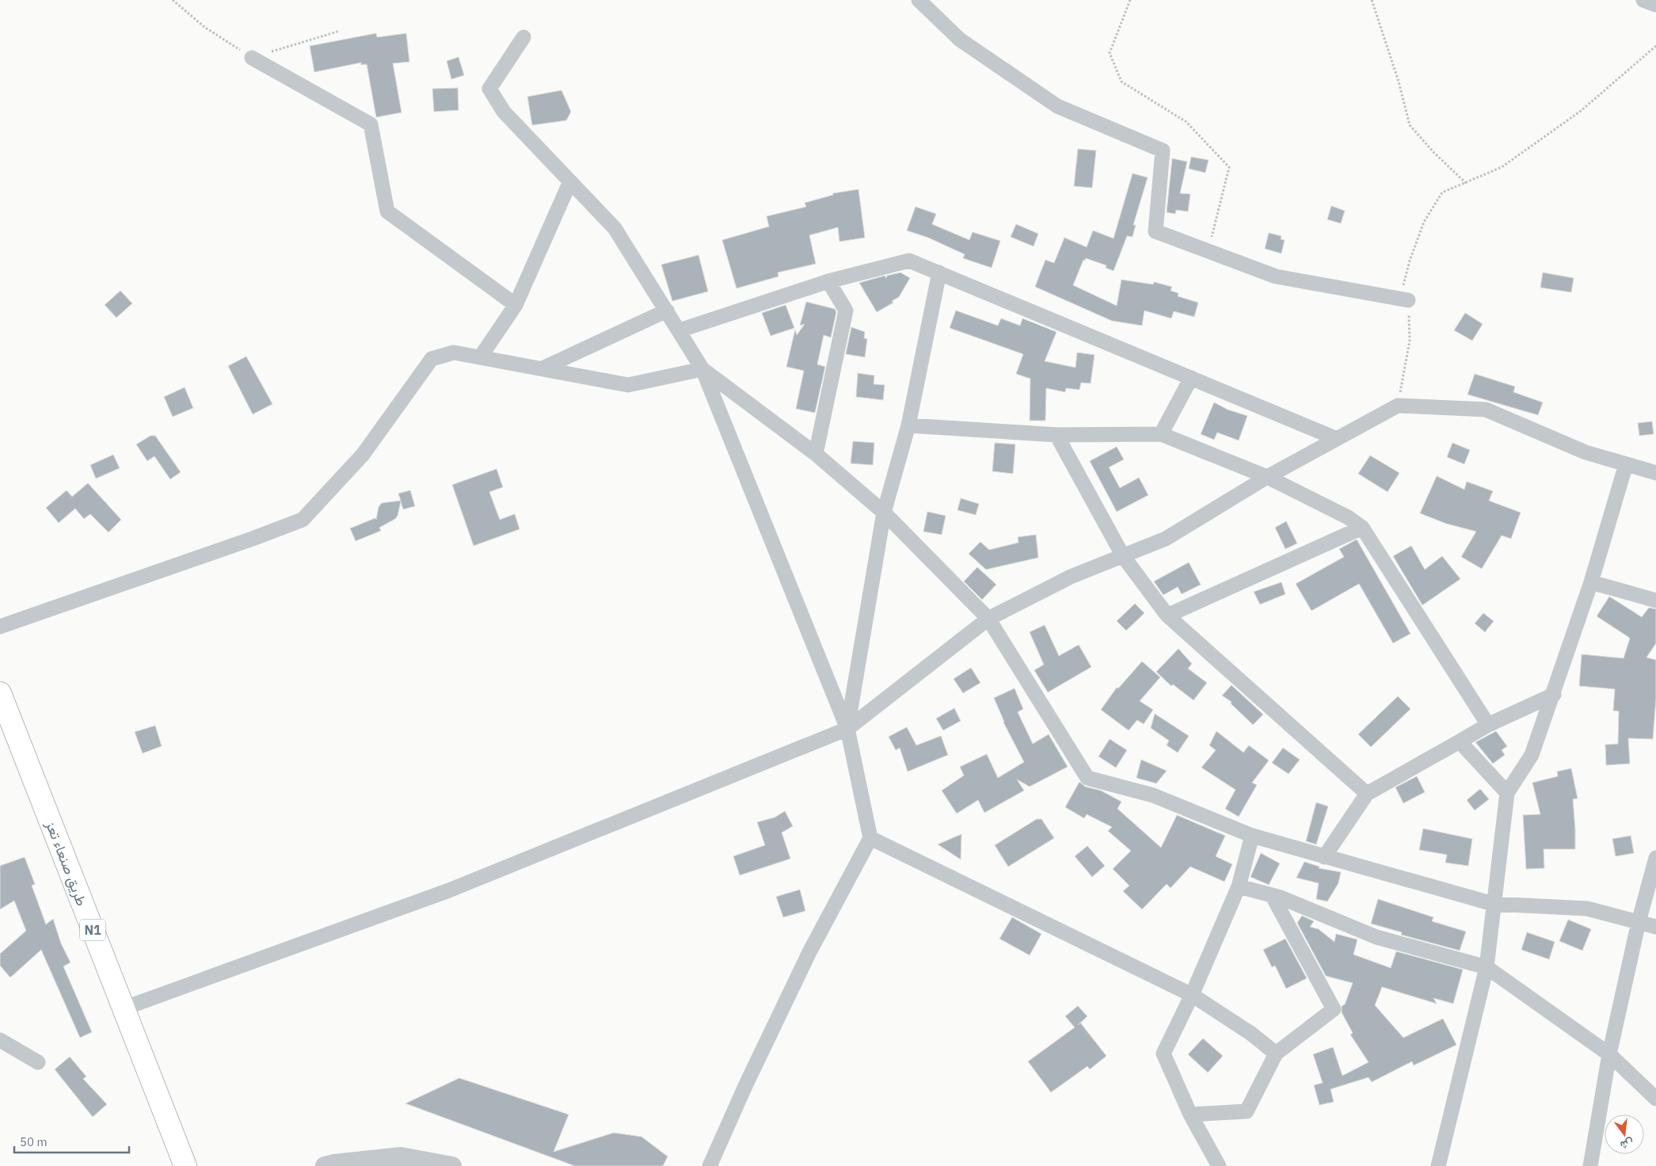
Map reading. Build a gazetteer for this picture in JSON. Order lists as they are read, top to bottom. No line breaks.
{"streets":{"highway":["طريق صنعاء تعز","N1"]},"scale_bar":"50 m","north":"bottom"}
